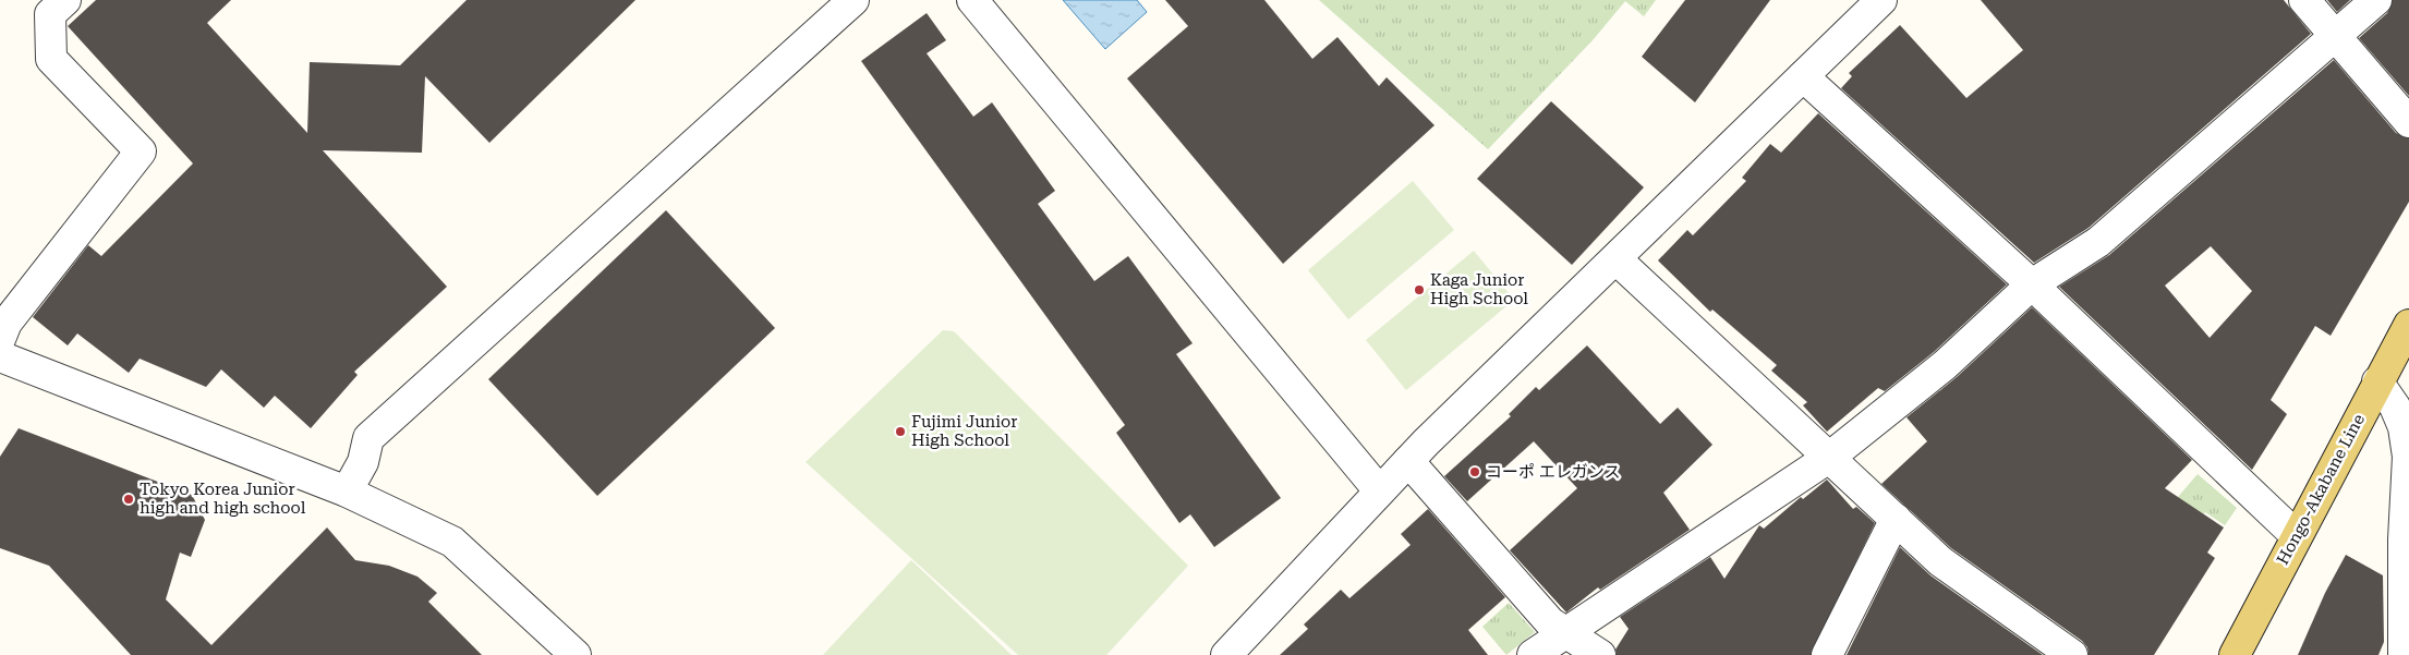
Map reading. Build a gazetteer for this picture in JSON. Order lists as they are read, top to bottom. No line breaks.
{"streets":{"main road":["Hongo-Akabane Line"]},"places":["Kaga Junior High School","Fujimi Junior High School","コーポ エレガンス","Tokyo Korea Junior high and high school"]}
